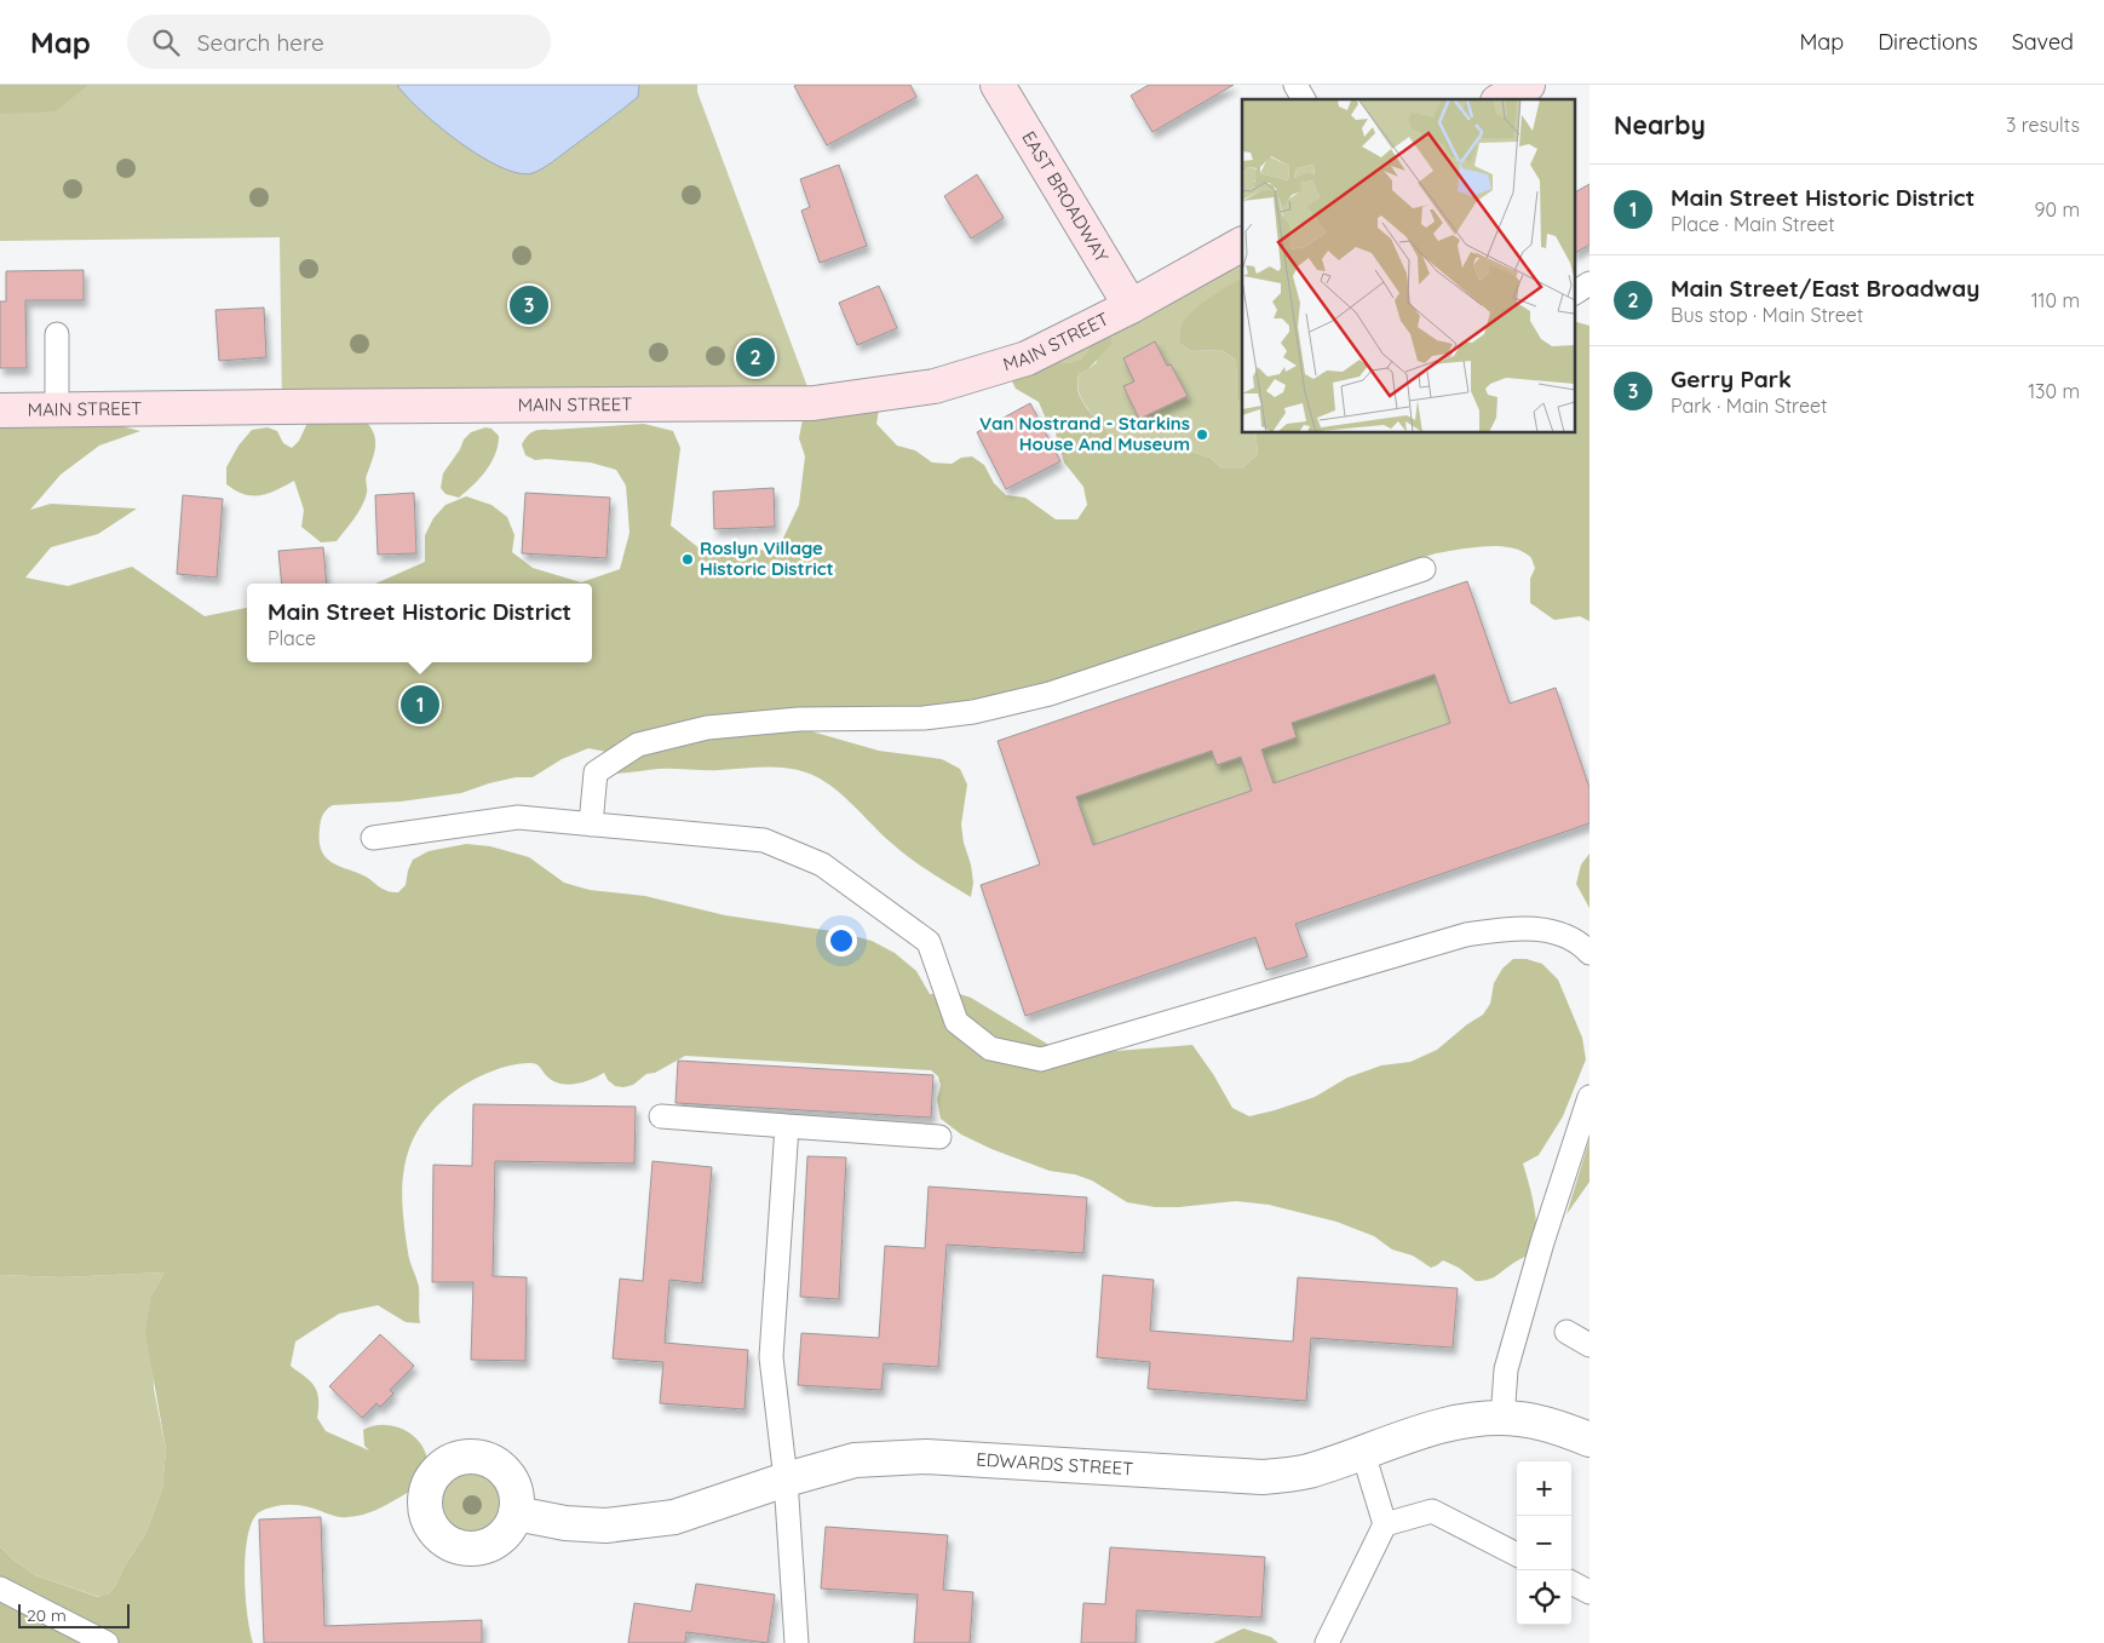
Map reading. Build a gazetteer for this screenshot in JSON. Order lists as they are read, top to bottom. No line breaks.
{"streets":{"main road":["EAST BROADWAY","MAIN STREET"],"street":["EDWARDS STREET"]},"crossings":[["EAST BROADWAY","MAIN STREET"]],"places":["Van Nostrand - Starkins House And Museum","Roslyn Village Historic District"],"scale_bar":"20 m","page":{"header":"Map","search":"Search here","nav":["Map","Directions","Saved"],"heading":["Nearby","3 results"],"list":[{"mark":"1","name":"Main Street Historic District","note":"Place · Main Street","value":"90 m"},{"mark":"2","name":"Main Street/East Broadway","note":"Bus stop · Main Street","value":"110 m"},{"mark":"3","name":"Gerry Park","note":"Park · Main Street","value":"130 m"}],"pins":["3","2","1"],"popup":["Main Street Historic District","Place"],"map_buttons":["+","−"],"scale":"20 m"}}
